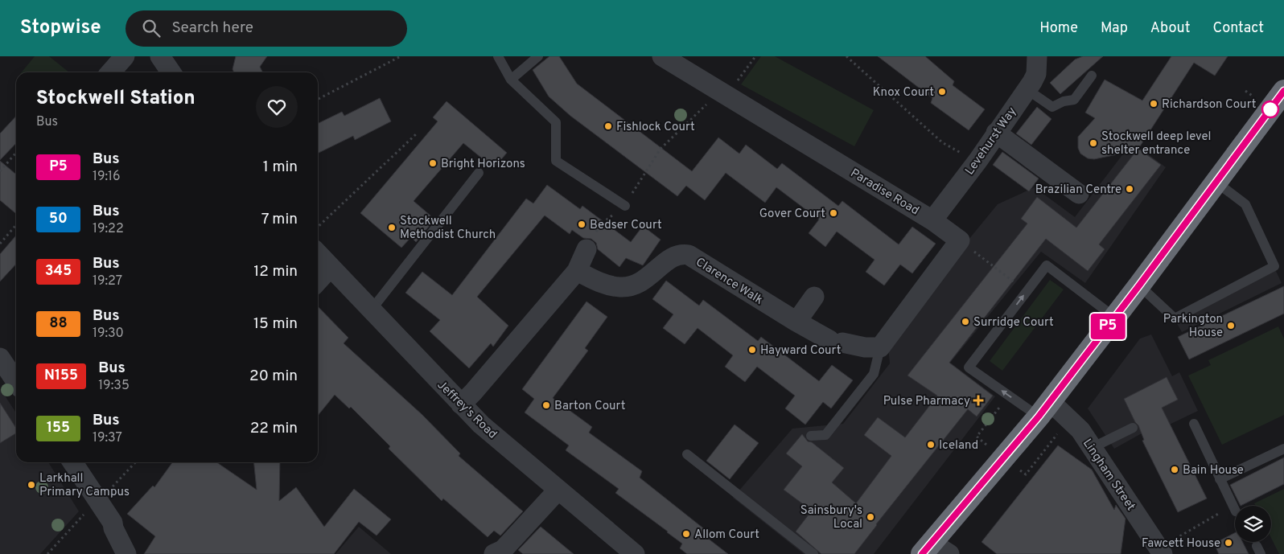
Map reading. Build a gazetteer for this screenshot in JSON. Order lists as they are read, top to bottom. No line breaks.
{"streets":{"street":["Levehurst Way","Paradise Road","Clarence Walk","Jeffrey's Road","Lingham Street"]},"crossings":[["Levehurst Way","Paradise Road"]],"places":{"other":["Knox Court","Richardson Court","Fishlock Court","Stockwell deep level shelter entrance","Bright Horizons","Brazilian Centre","Gover Court","Bedser Court","Stockwell Methodist Church","Surridge Court","Parkington House","Hayward Court","Barton Court","Iceland","Bain House","Larkhall Primary Campus","Sainsbury's Local","Allom Court","Fawcett House"],"health":["Pulse Pharmacy"]},"lines":["bus line P5"],"page":{"header":"Stopwise","search":"Search here","nav":["Home","Map","About","Contact"],"on_map":"P5","heading":["Stockwell Station","Bus"],"list":[{"mark":"P5","name":"Bus","note":"19:16","value":"1 min"},{"mark":"50","name":"Bus","note":"19:22","value":"7 min"},{"mark":"345","name":"Bus","note":"19:27","value":"12 min"},{"mark":"88","name":"Bus","note":"19:30","value":"15 min"},{"mark":"N155","name":"Bus","note":"19:35","value":"20 min"},{"mark":"155","name":"Bus","note":"19:37","value":"22 min"}]}}
